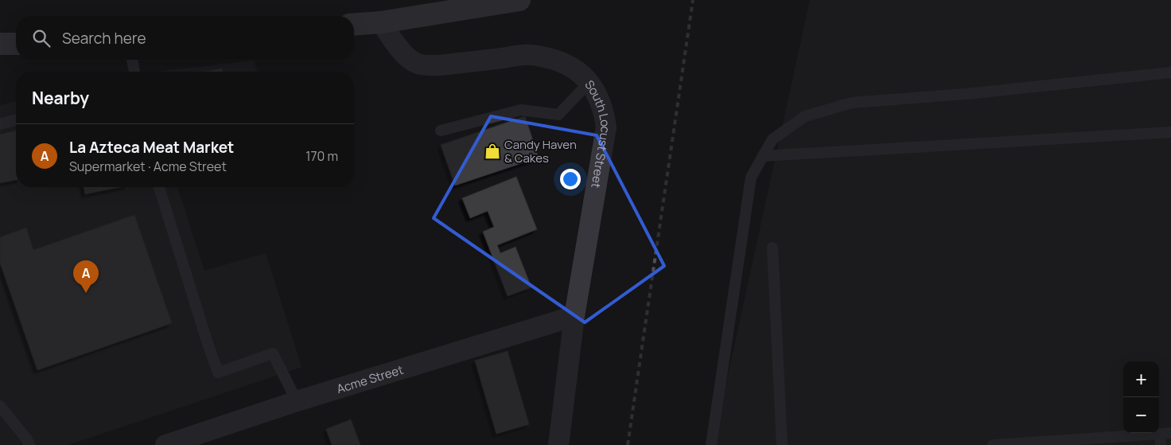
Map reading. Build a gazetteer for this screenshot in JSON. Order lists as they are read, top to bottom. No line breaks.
{"streets":{"street":["South Locust Street","Acme Street"]},"crossings":[["South Locust Street","Acme Street"]],"places":{"shop":["Candy Haven & Cakes"]},"page":{"search":"Search here","heading":"Nearby","list":[{"mark":"A","name":"La Azteca Meat Market","note":"Supermarket · Acme Street","value":"170 m"}],"pins":"A","map_buttons":["+","−"]}}
